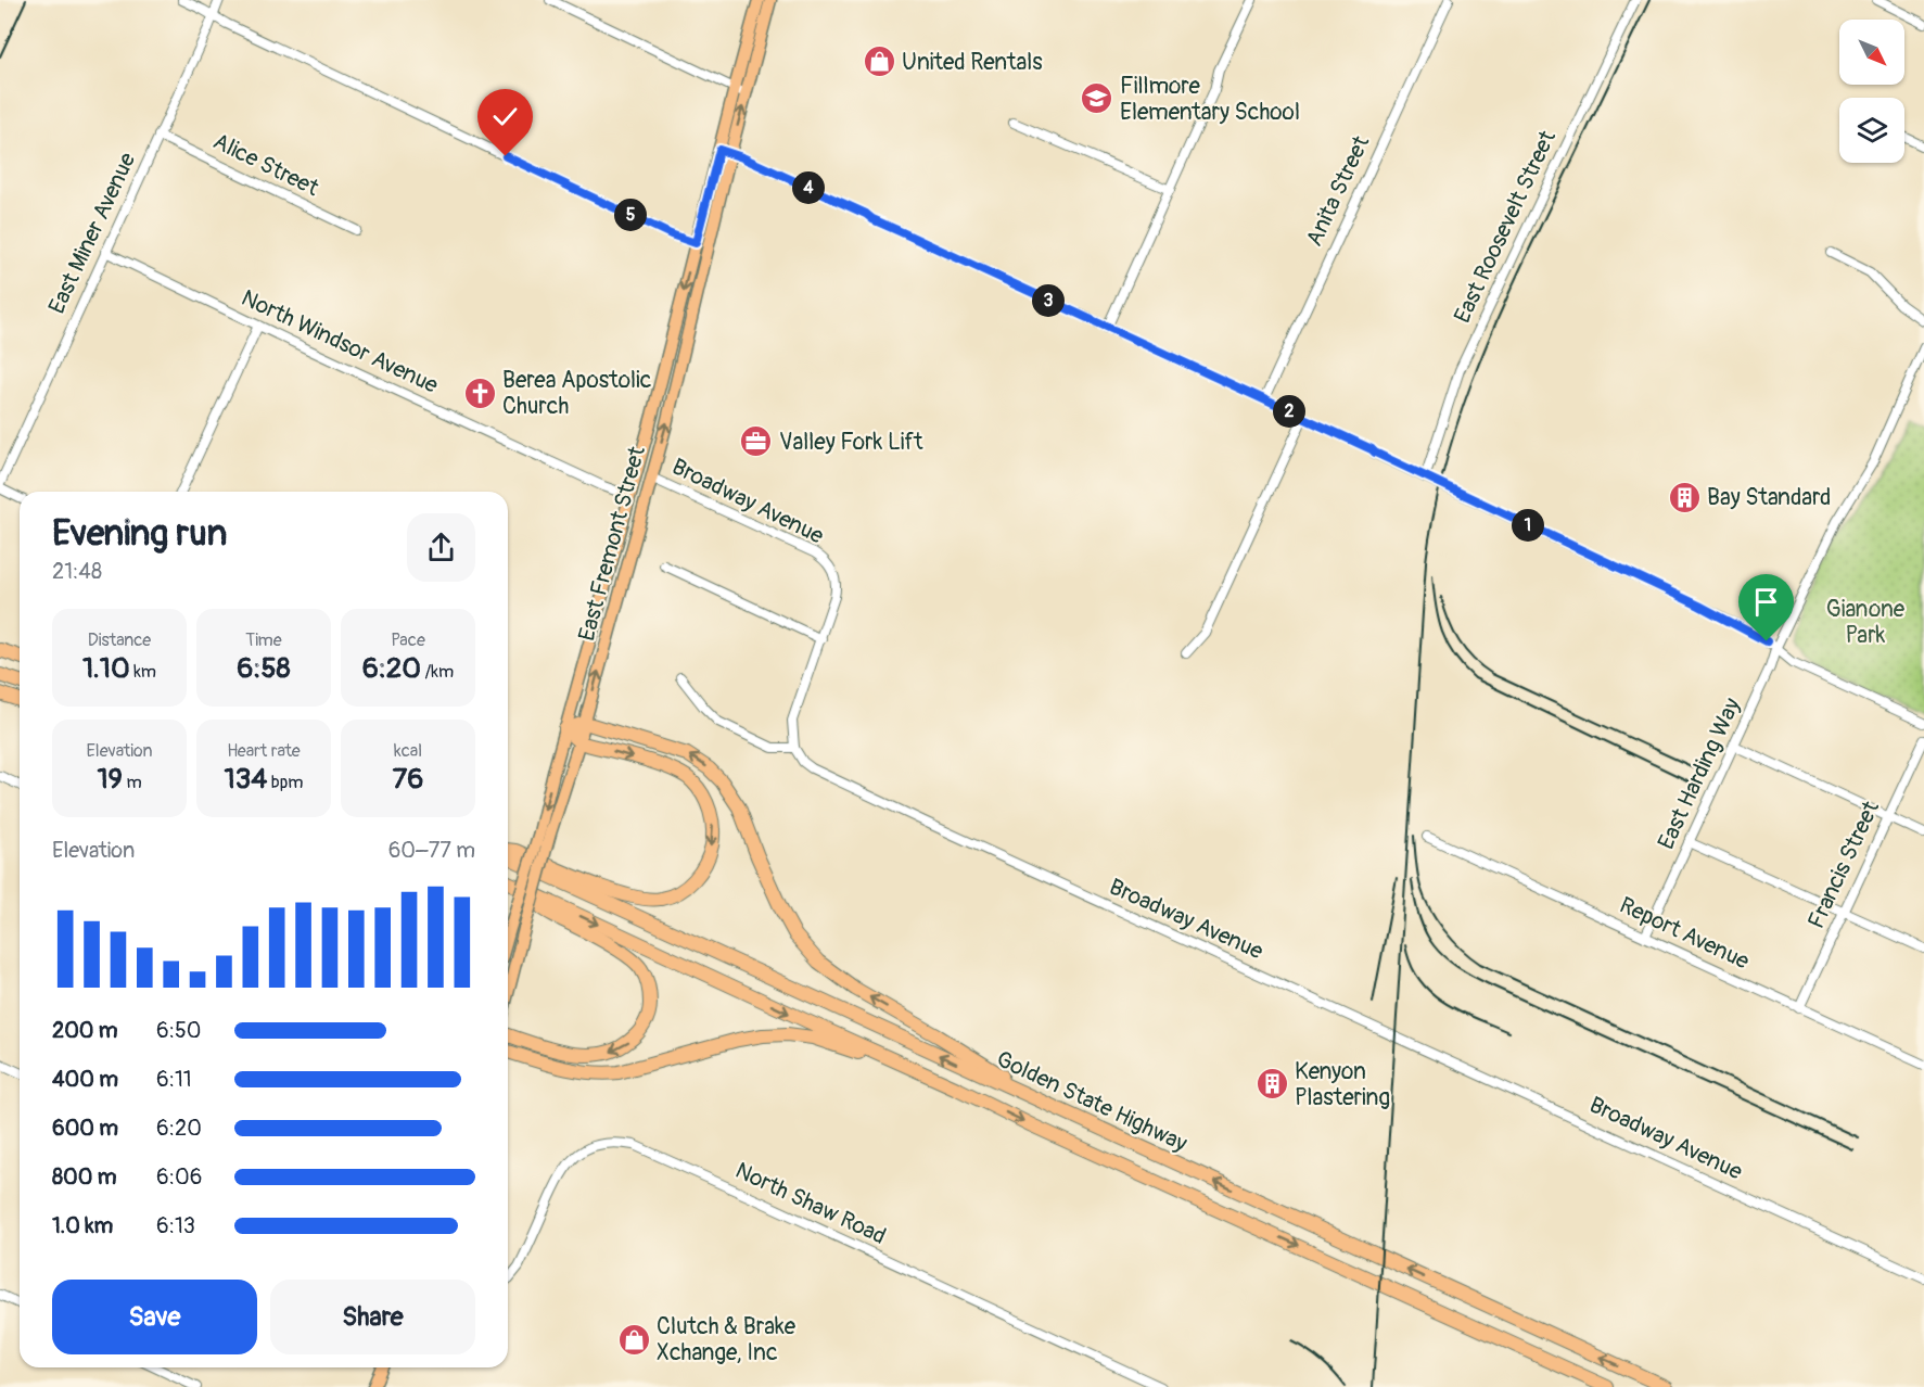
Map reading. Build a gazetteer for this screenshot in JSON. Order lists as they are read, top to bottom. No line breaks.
{"streets":{"highway":["Golden State Highway"],"main road":["East Fremont Street"],"street":["Alice Street","Anita Street","East Roosevelt Street","East Miner Avenue","North Windsor Avenue","Broadway Avenue","East Harding Way","Francis Street","Report Avenue","North Shaw Road"]},"crossings":[["Alice Street","East Miner Avenue"],["East Miner Avenue","North Windsor Avenue"],["North Windsor Avenue","East Fremont Street"],["Broadway Avenue","East Fremont Street"],["East Harding Way","Report Avenue"],["Francis Street","Report Avenue"]],"parks":["Gianone Park"],"places":{"shop":["United Rentals","Clutch & Brake Xchange, Inc"],"school or university":["Fillmore Elementary School"],"church":["Berea Apostolic Church"],"office":["Valley Fork Lift"],"building":["Bay Standard","Kenyon Plastering"]},"north":"bottom right","page":{"pins":["4","5","3","2","1"],"heading":["Evening run","21:48"],"stats":[["Distance","1.10 km"],["Time","6:58"],["Pace","6:20 /km"],["Elevation","19 m"],["Heart rate","134 bpm"],["kcal","76"]],"chart":["Elevation","60–77 m"],"list":[{"name":"200 m","note":"6:50"},{"name":"400 m","note":"6:11"},{"name":"600 m","note":"6:20"},{"name":"800 m","note":"6:06"},{"name":"1.0 km","note":"6:13"}],"buttons":["Save","Share"]}}
